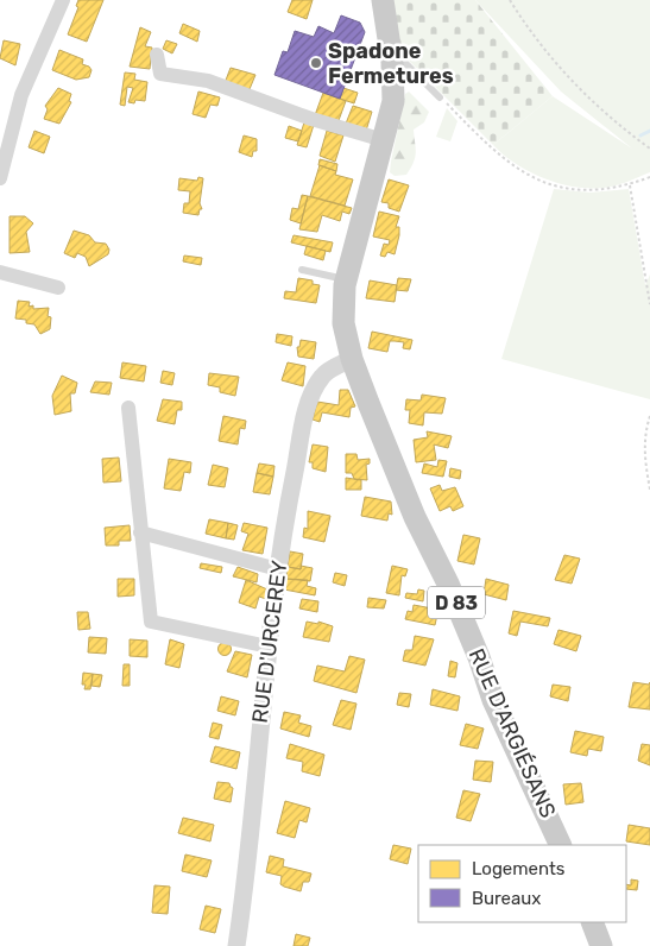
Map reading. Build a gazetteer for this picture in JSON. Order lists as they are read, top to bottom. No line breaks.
{"streets":{"main road":["D 83","RUE D'ARGIÉSANS"],"street":["RUE D'URCEREY"]},"crossings":[["D 83","RUE D'URCEREY"],["D 83","RUE D'ARGIÉSANS"],["RUE D'URCEREY","RUE D'ARGIÉSANS"]],"places":["Spadone Fermetures"],"legend":["Logements","Bureaux"]}
